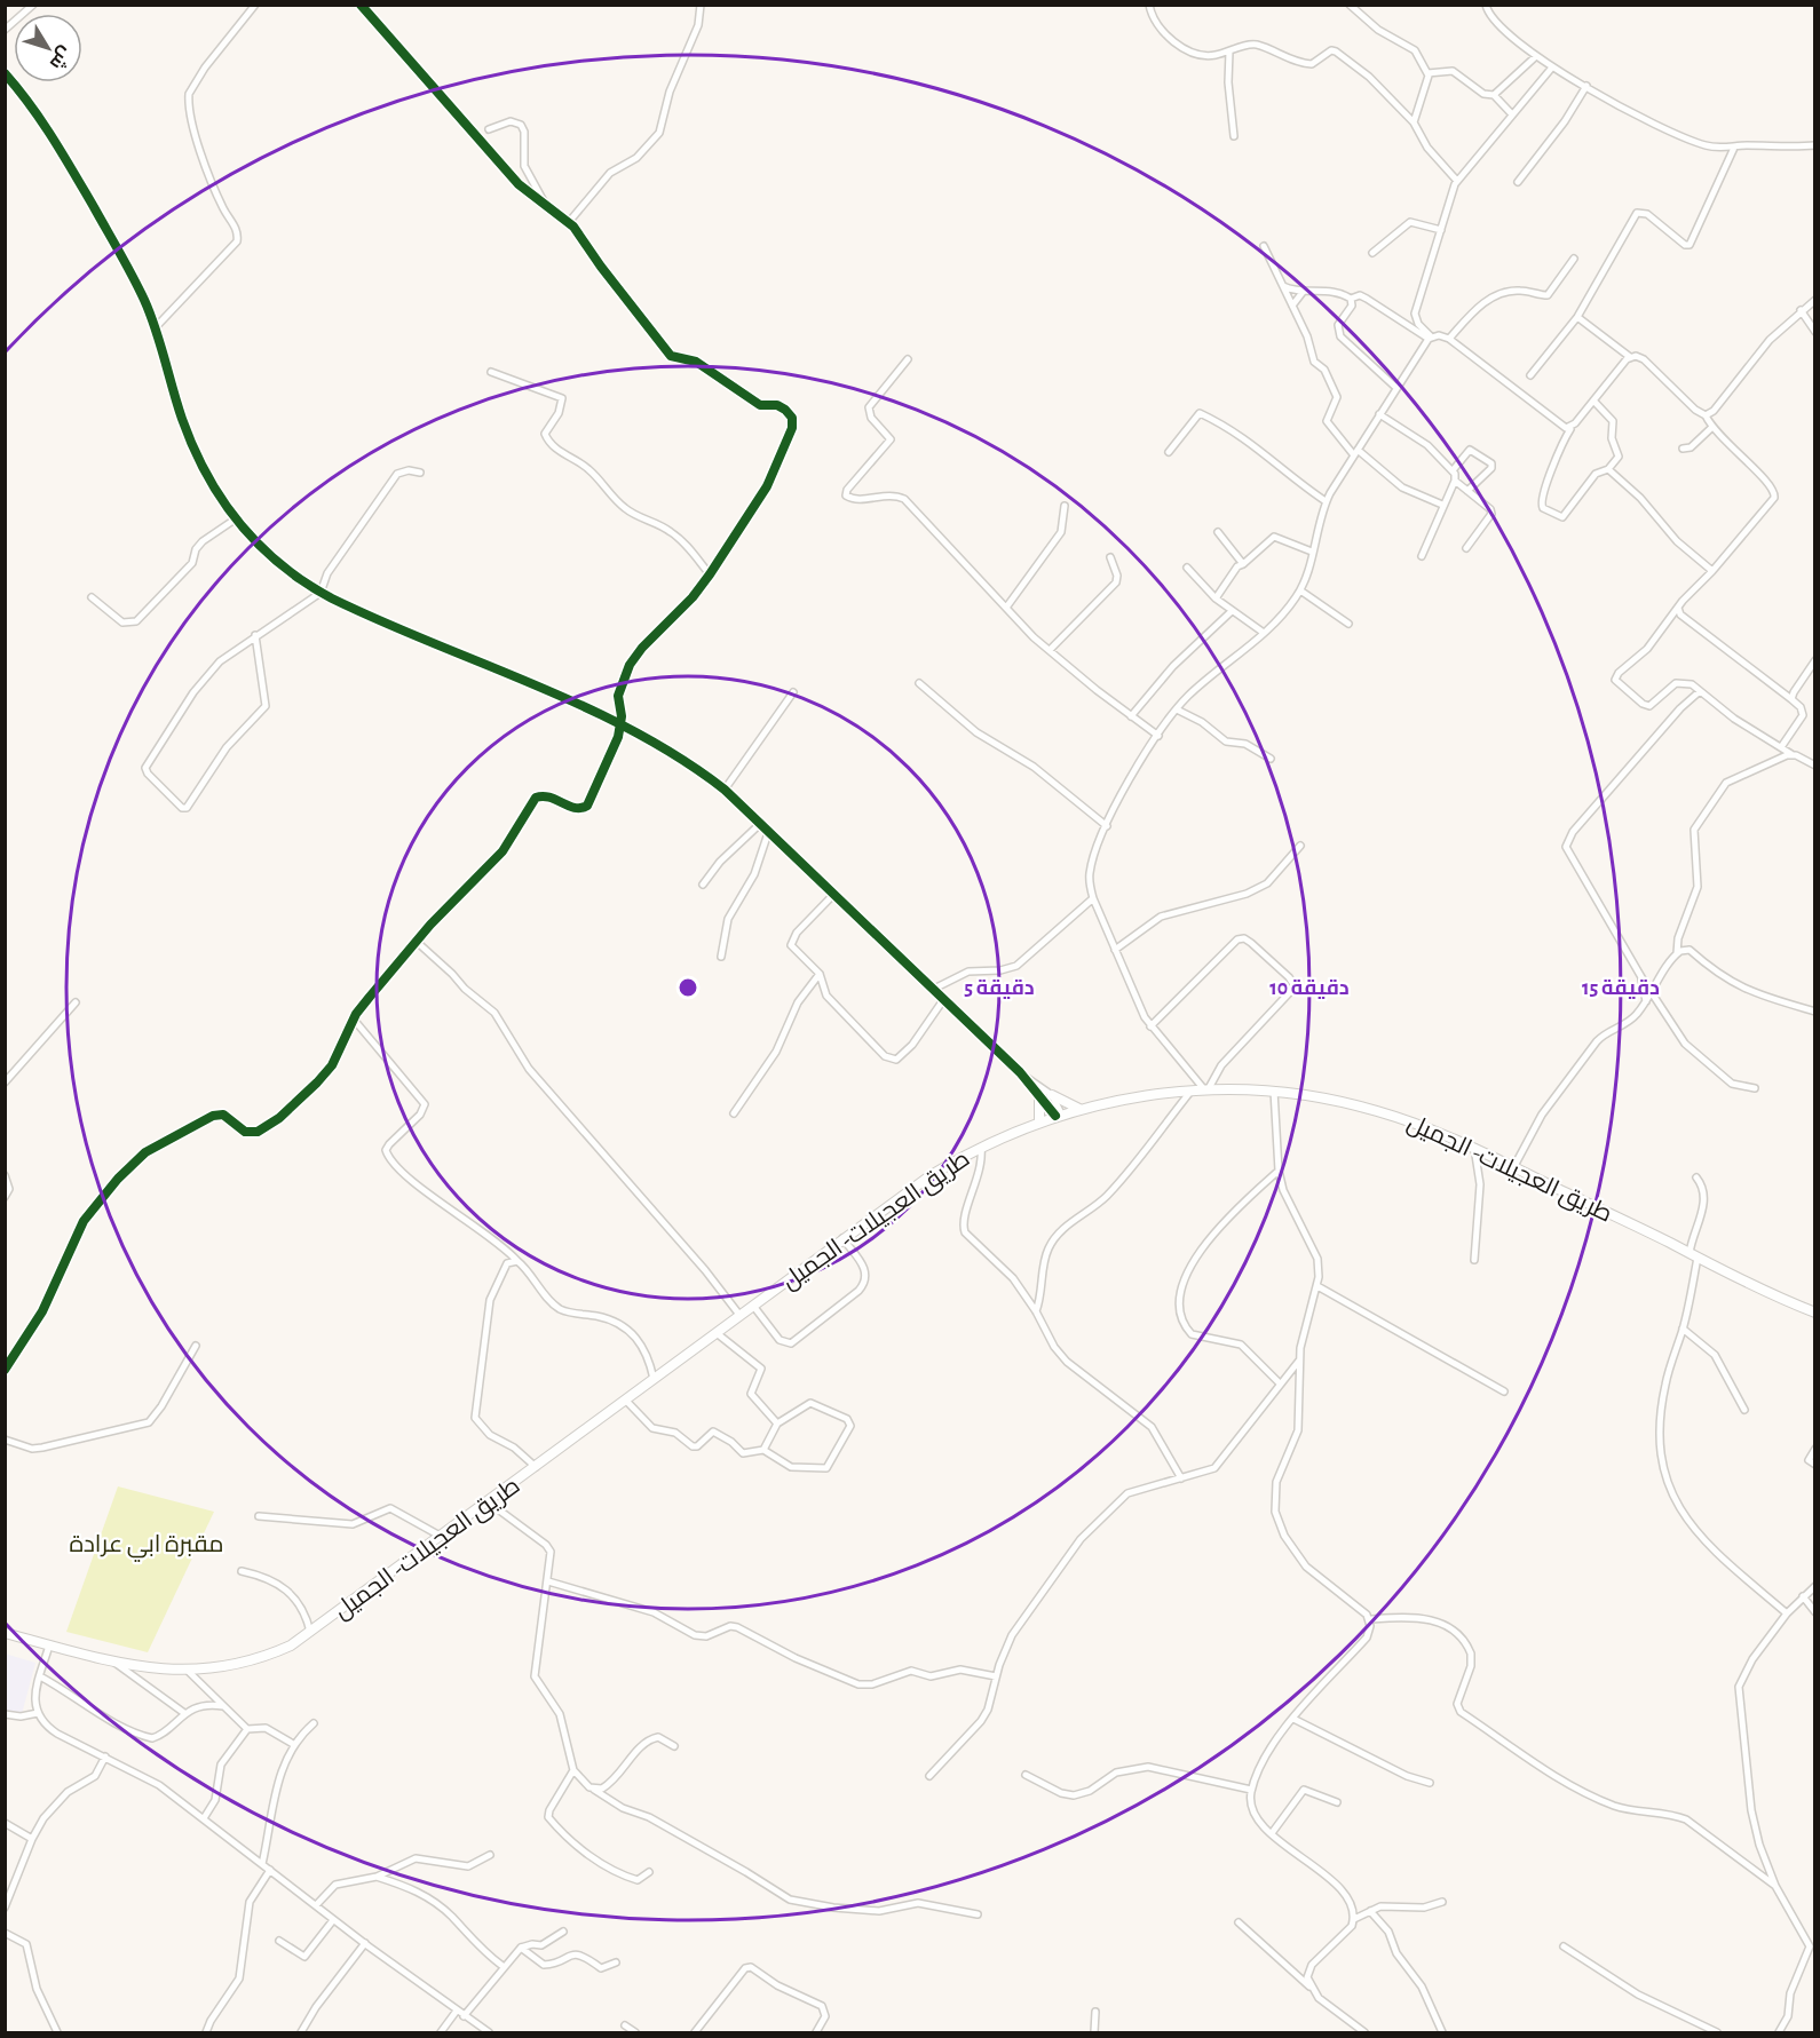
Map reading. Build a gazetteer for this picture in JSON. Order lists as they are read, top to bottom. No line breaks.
{"streets":{"main road":["طريق العجيلات- الجميل"]},"parks":["مقبرة ابي عرادة"],"north":"bottom right","rings":["5 دقيقة","10 دقيقة","15 دقيقة"]}
